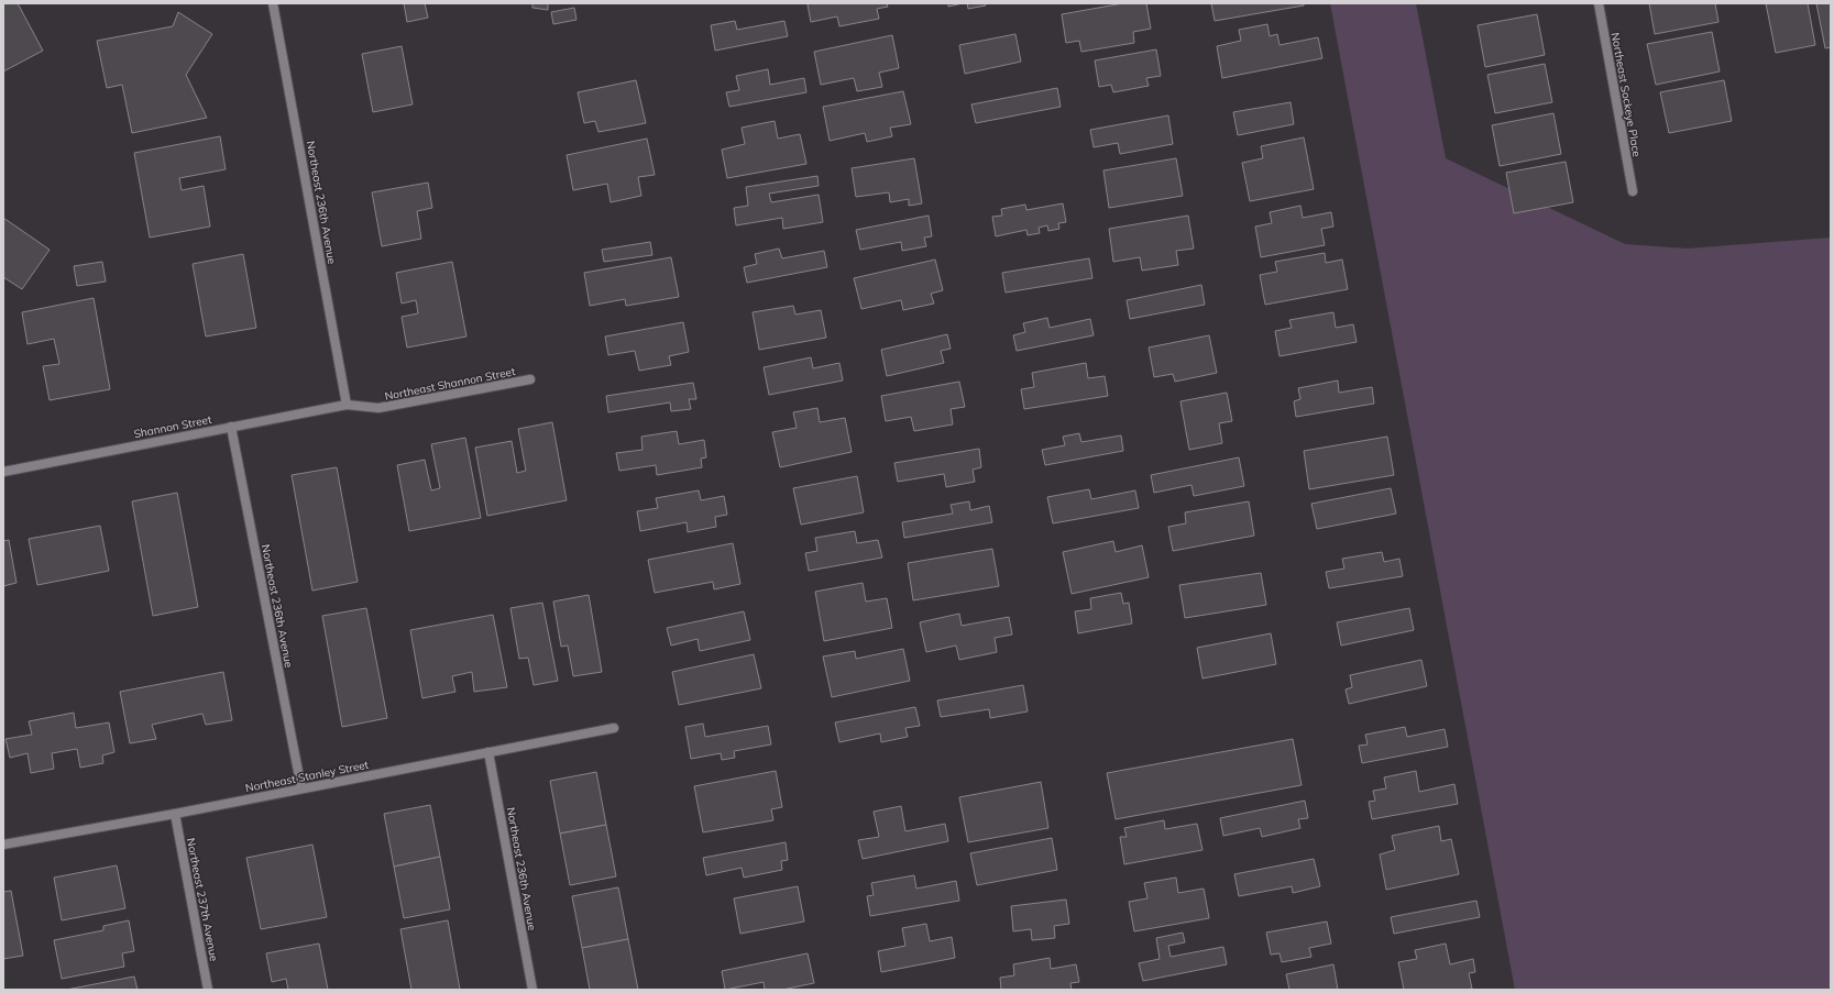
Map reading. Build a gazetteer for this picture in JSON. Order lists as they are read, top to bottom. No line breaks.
{"streets":{"street":["Northeast Sockeye Place","Northeast 236th Avenue","Northeast Shannon Street","Shannon Street","Northeast Stanley Street","Northeast 237th Avenue"]},"crossings":[["Northeast 236th Avenue","Northeast Shannon Street"],["Northeast 236th Avenue","Shannon Street"],["Northeast 236th Avenue","Northeast Stanley Street"],["Northeast Shannon Street","Shannon Street"],["Northeast Stanley Street","Northeast 237th Avenue"]]}
